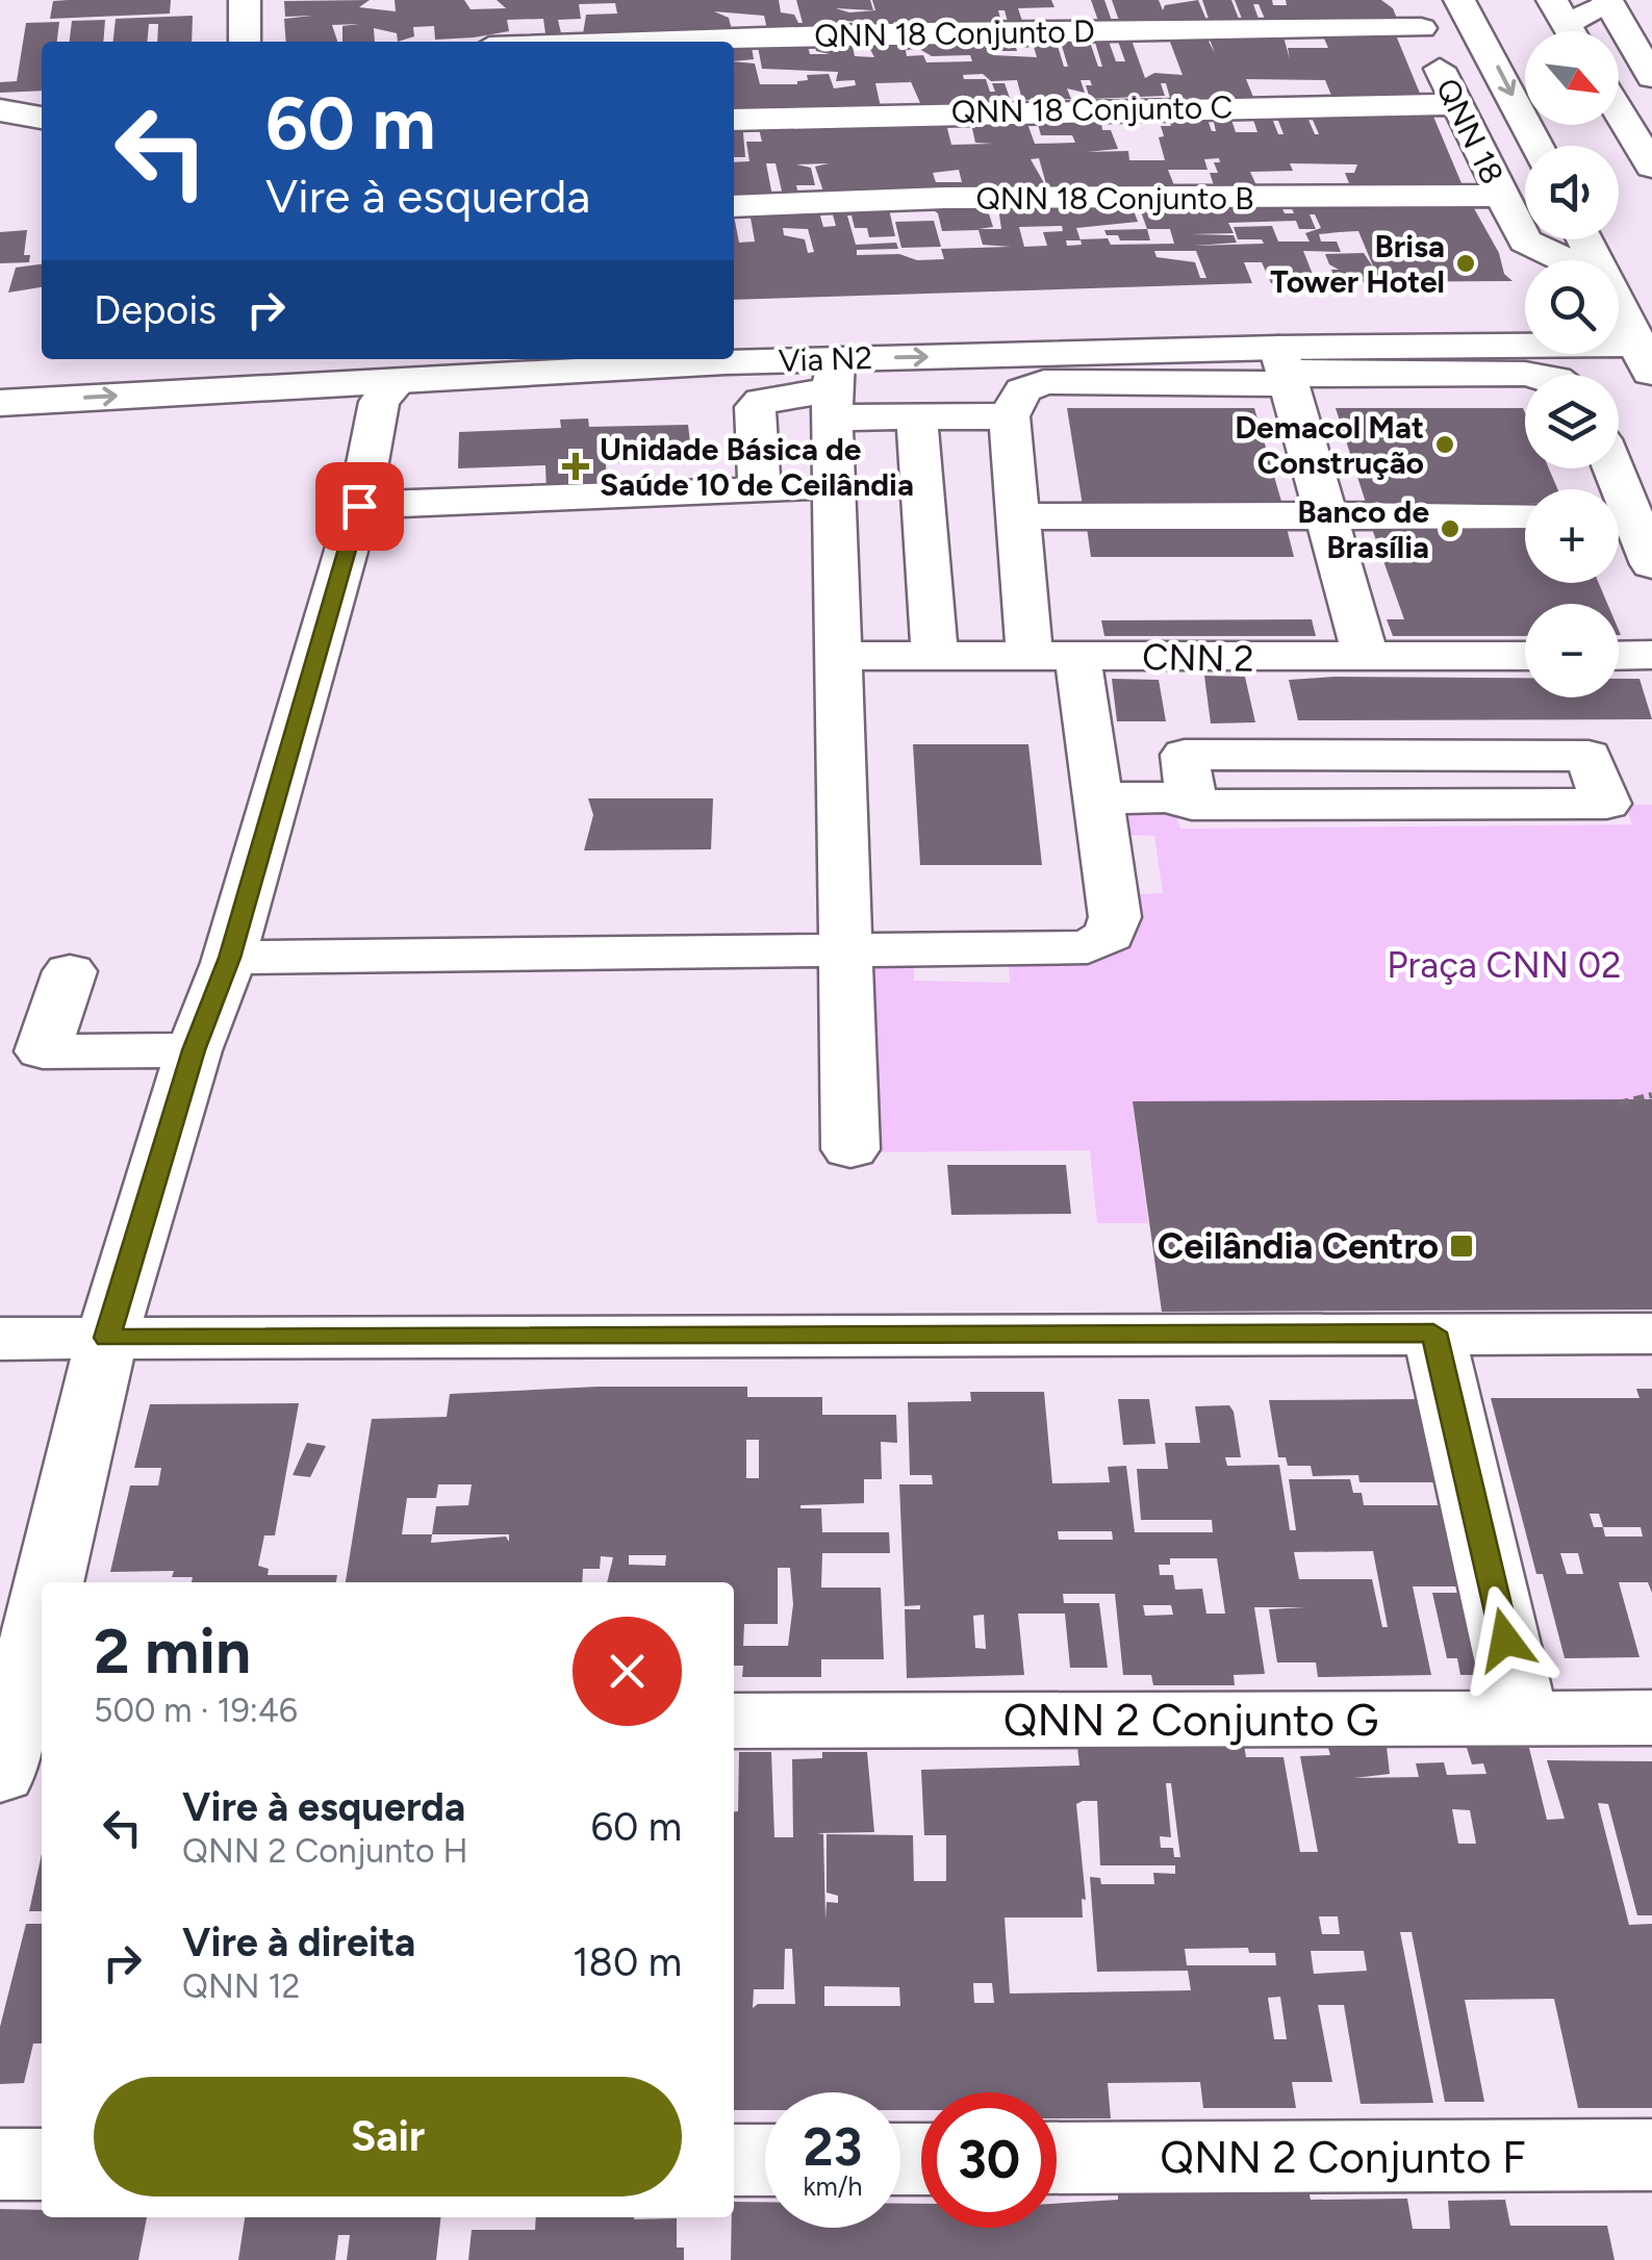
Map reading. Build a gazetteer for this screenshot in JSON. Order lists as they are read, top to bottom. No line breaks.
{"streets":{"street":["QNN 18 Conjunto D","QNN 18 Conjunto C","QNN 18","QNN 18 Conjunto B","Via N2","CNN 2","QNN 2 Conjunto G","QNN 2 Conjunto F"]},"crossings":[["QNN 18 Conjunto D","QNN 18"],["QNN 18 Conjunto C","QNN 18"],["QNN 18","QNN 18 Conjunto B"]],"parks":["Praça CNN 02"],"places":{"other":["Brisa Tower Hotel","Demacol Mat Construção","Banco de Brasília"],"health":["Unidade Básica de Saúde 10 de Ceilândia"],"transit":["Ceilândia Centro"]},"north":"bottom right","page":{"map_buttons":["+","−"],"turn":["60 m","Vire à esquerda"],"then":"Depois","heading":["2 min","500 m · 19:46"],"list":[{"name":"Vire à esquerda","note":"QNN 2 Conjunto H","value":"60 m"},{"name":"Vire à direita","note":"QNN 12","value":"180 m"}],"buttons":"Sair","speed":"23 km/h","limit":"30"}}
